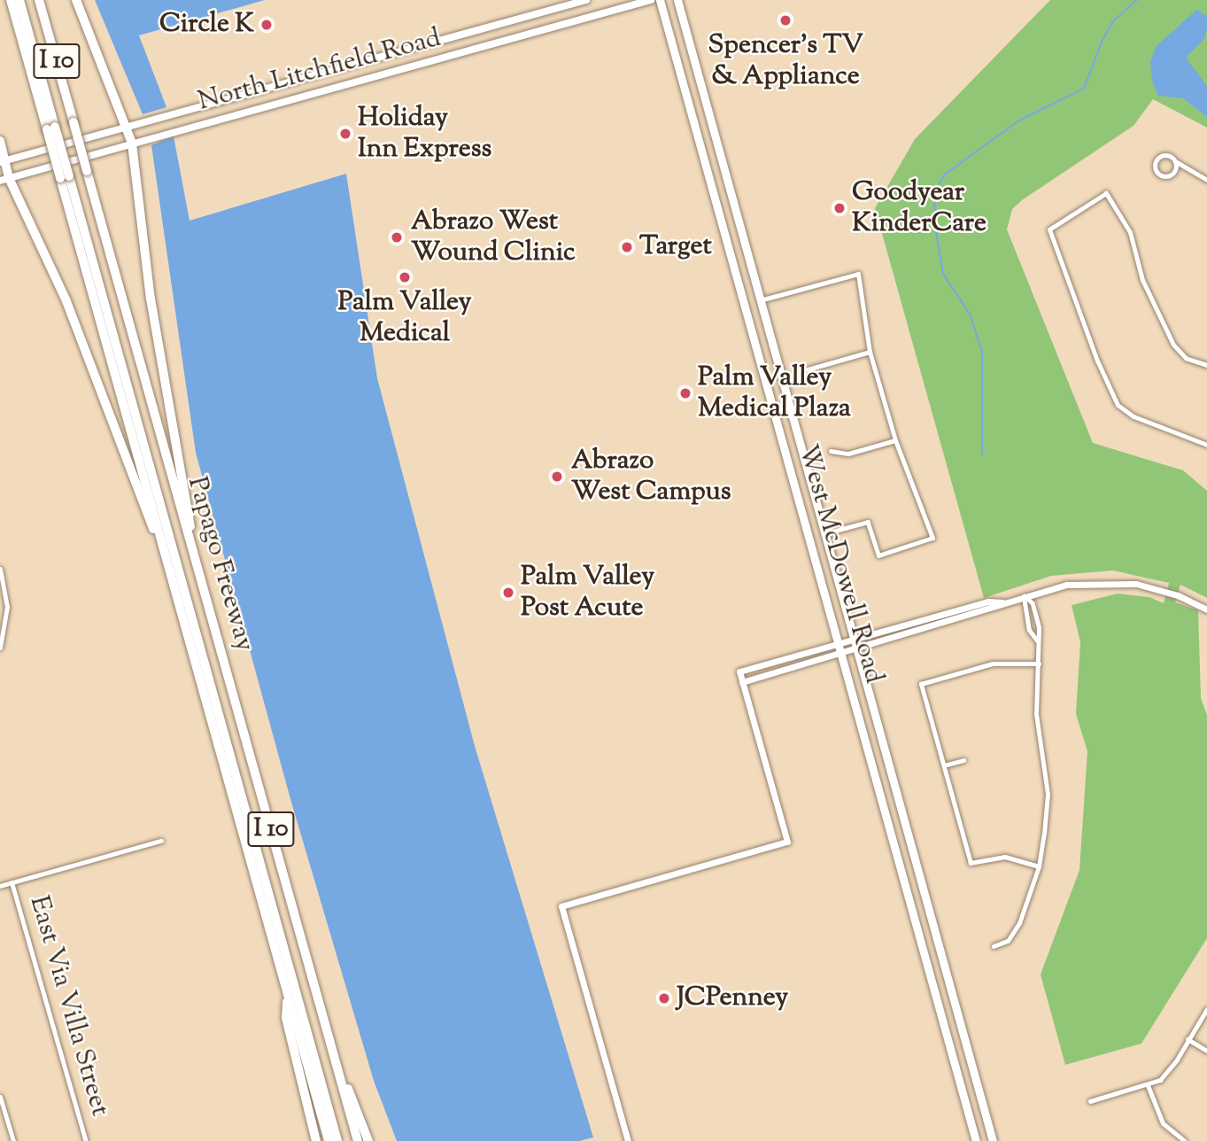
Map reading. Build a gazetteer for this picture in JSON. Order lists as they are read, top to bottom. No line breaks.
{"streets":{"highway":["I 10","Papago Freeway"],"main road":["North Litchfield Road","West McDowell Road"],"street":["East Via Villa Street"]},"places":["Spencer's TV & Appliance","Circle K","Holiday Inn Express","Goodyear KinderCare","Abrazo West Wound Clinic","Target","Palm Valley Medical","Palm Valley Medical Plaza","Abrazo West Campus","Palm Valley Post Acute","JCPenney"]}
